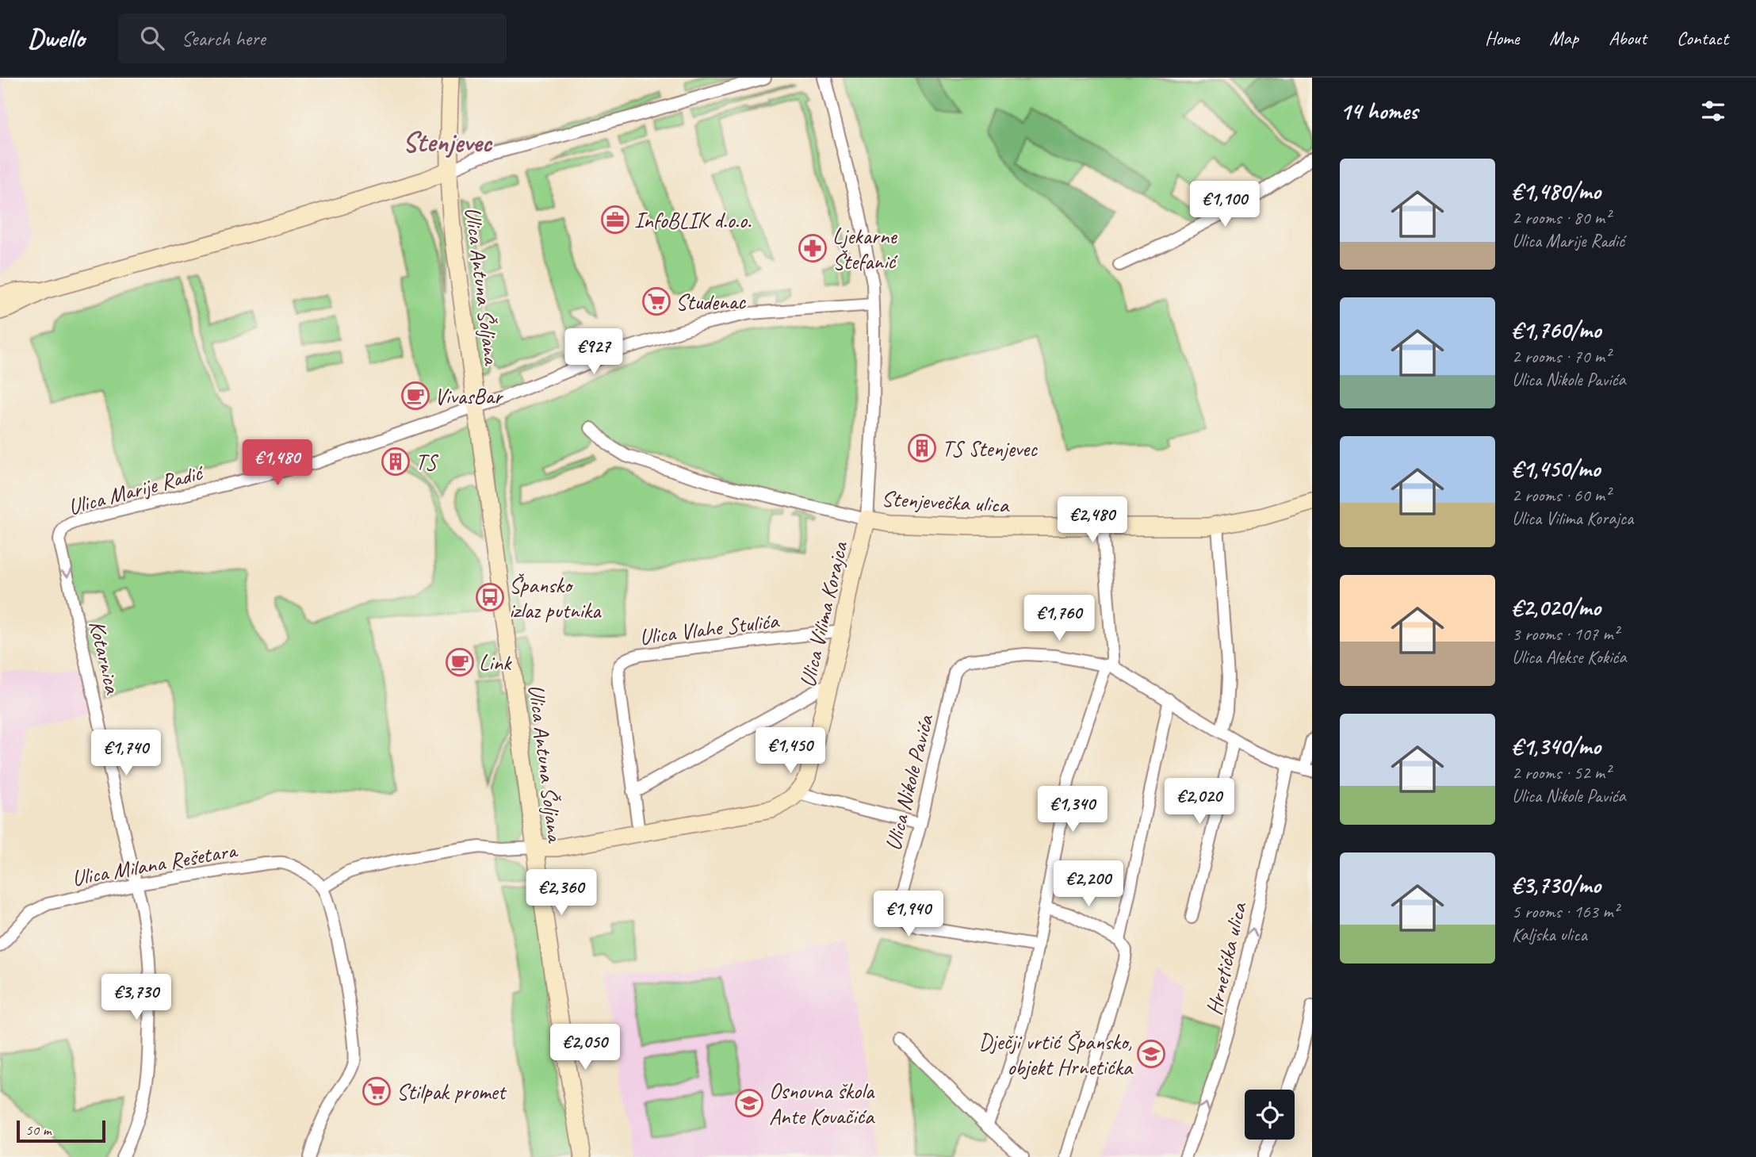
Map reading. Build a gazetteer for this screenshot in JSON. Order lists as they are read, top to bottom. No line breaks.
{"streets":{"street":["Ulica Antuna Šoljana","Ulica Marije Radić","Stenjevečka ulica","Ulica Vilima Korajca","Ulica Vlahe Stulića","Kotarnica","Ulica Nikole Pavića","Ulica Milana Rešetara","Hrnetićka ulica"]},"crossings":[["Ulica Antuna Šoljana","Ulica Marije Radić"],["Ulica Antuna Šoljana","Ulica Vilima Korajca"],["Ulica Marije Radić","Kotarnica"],["Stenjevečka ulica","Ulica Vilima Korajca"],["Ulica Vilima Korajca","Ulica Vlahe Stulića"],["Kotarnica","Ulica Milana Rešetara"],["Ulica Nikole Pavića","Hrnetićka ulica"]],"one_way":["Kotarnica"],"districts":["Stenjevec"],"places":{"office":["InfoBLIK d.o.o."],"pharmacy":["Ljekarne Štefanić"],"supermarket":["Studenac","Stilpak promet"],"cafe":["VivasBar","Link"],"building":["TS Stenjevec","TS"],"bus stop":["Špansko izlaz putnika"],"school or university":["Dječji vrtić Špansko, objekt Hrnetićka","Osnovna škola Ante Kovačića"]},"scale_bar":"50 m","page":{"header":"Dwello","search":"Search here","nav":["Home","Map","About","Contact"],"heading":"14 homes","list":[{"name":"€1,480/mo","note":"2 rooms · 80 m² · Ulica Marije Radić"},{"name":"€1,760/mo","note":"2 rooms · 70 m² · Ulica Nikole Pavića"},{"name":"€1,450/mo","note":"2 rooms · 60 m² · Ulica Vilima Korajca"},{"name":"€2,020/mo","note":"3 rooms · 107 m² · Ulica Alekse Kokića"},{"name":"€1,340/mo","note":"2 rooms · 52 m² · Ulica Nikole Pavića"},{"name":"€3,730/mo","note":"5 rooms · 163 m² · Kaljska ulica"}],"price":["€1,100","€927","€1,480","€2,480","€1,760","€1,450","€1,740","€2,020","€1,340","€2,200","€2,360","€1,940","€3,730","€2,050"],"scale":"50 m"}}
